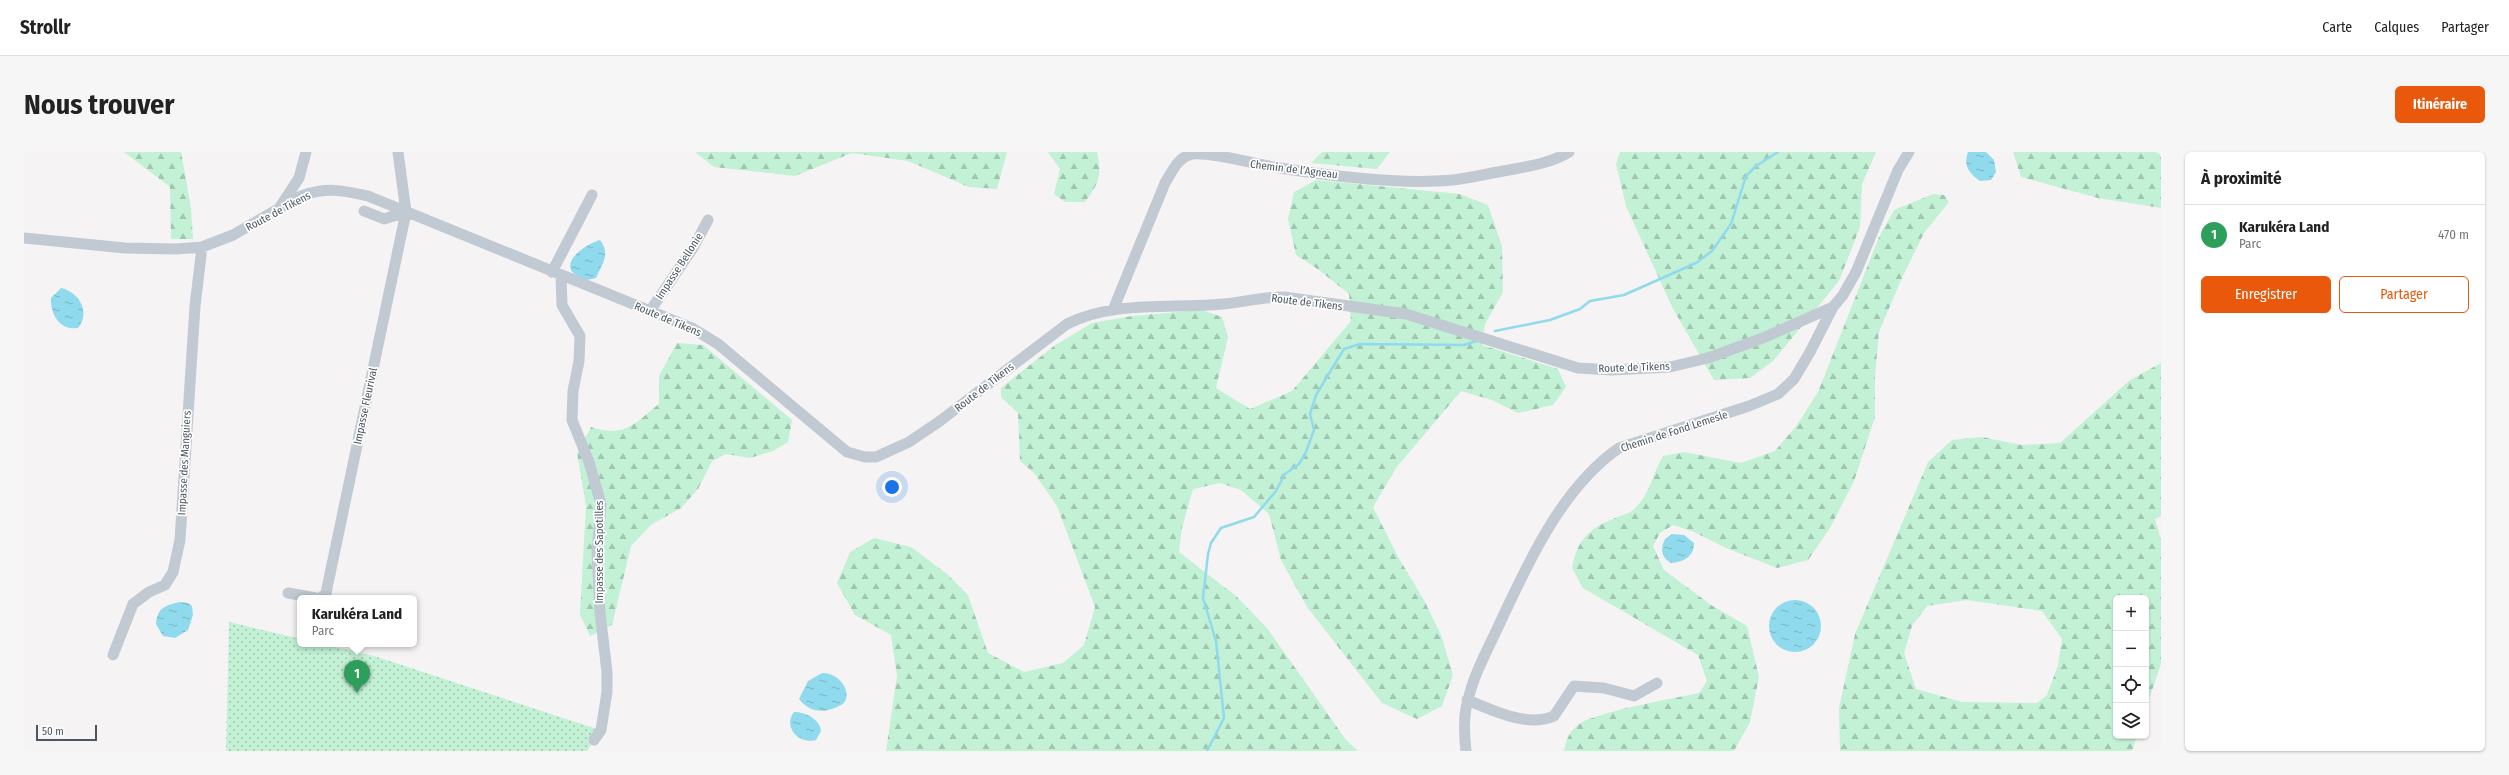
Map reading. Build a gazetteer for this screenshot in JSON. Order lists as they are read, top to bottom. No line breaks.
{"streets":{"street":["Chemin de l’Agneau","Route de Tikens","Impasse Bellonie","Impasse Fleurival","Chemin de Fond Lemesle","Impasse des Manguiers","Impasse des Sapotilles"]},"crossings":[["Chemin de l’Agneau","Route de Tikens"],["Route de Tikens","Impasse Bellonie"],["Route de Tikens","Impasse Fleurival"],["Route de Tikens","Chemin de Fond Lemesle"],["Route de Tikens","Impasse des Manguiers"],["Route de Tikens","Impasse des Sapotilles"]],"scale_bar":"50 m","page":{"header":"Strollr","nav":["Carte","Calques","Partager"],"buttons":["Itinéraire",["Enregistrer","Partager"]],"title":"Nous trouver","heading":"À proximité","list":[{"mark":"1","name":"Karukéra Land","note":"Parc","value":"470 m"}],"map_buttons":["+","−"],"popup":["Karukéra Land","Parc"],"pins":"1","scale":"50 m"}}
